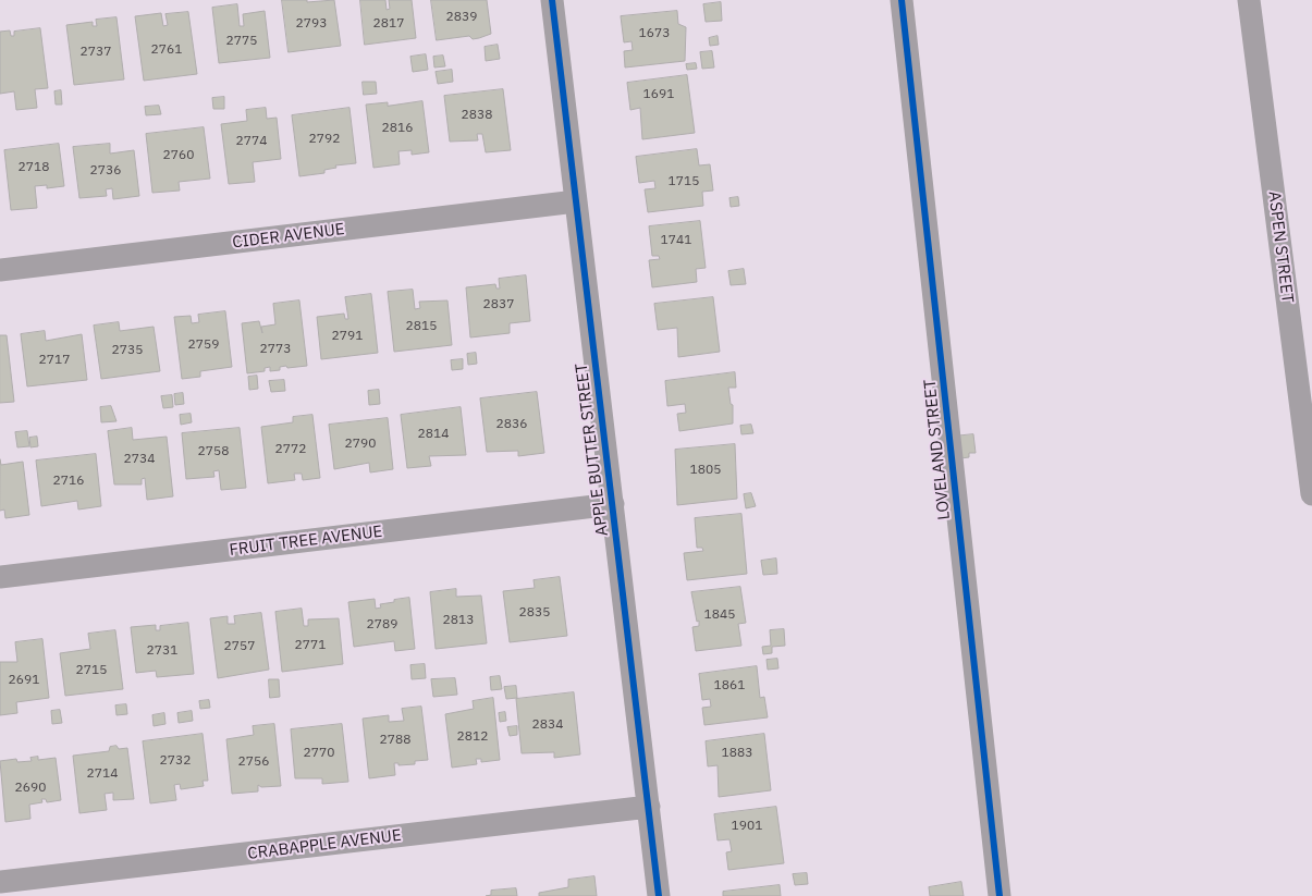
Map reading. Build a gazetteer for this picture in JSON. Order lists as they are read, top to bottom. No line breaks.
{"streets":{"street":["CIDER AVENUE","ASPEN STREET","APPLE BUTTER STREET","LOVELAND STREET","FRUIT TREE AVENUE","CRABAPPLE AVENUE"]},"crossings":[["CIDER AVENUE","APPLE BUTTER STREET"],["APPLE BUTTER STREET","FRUIT TREE AVENUE"],["APPLE BUTTER STREET","CRABAPPLE AVENUE"]],"house_numbers":["2839","2793","2817","1673","2775","2761","2737","1691","2838","2816","2792","2774","2760","2718","2736","1715","1741","2837","2815","2791","2759","2773","2735","2717","2836","2814","2790","2772","2758","2734","1805","2716","2835","1845","2813","2789","2771","2757","2731","2715","2691","1861","2834","2812","2788","2770","1883","2732","2756","2714","2690","1901"]}
